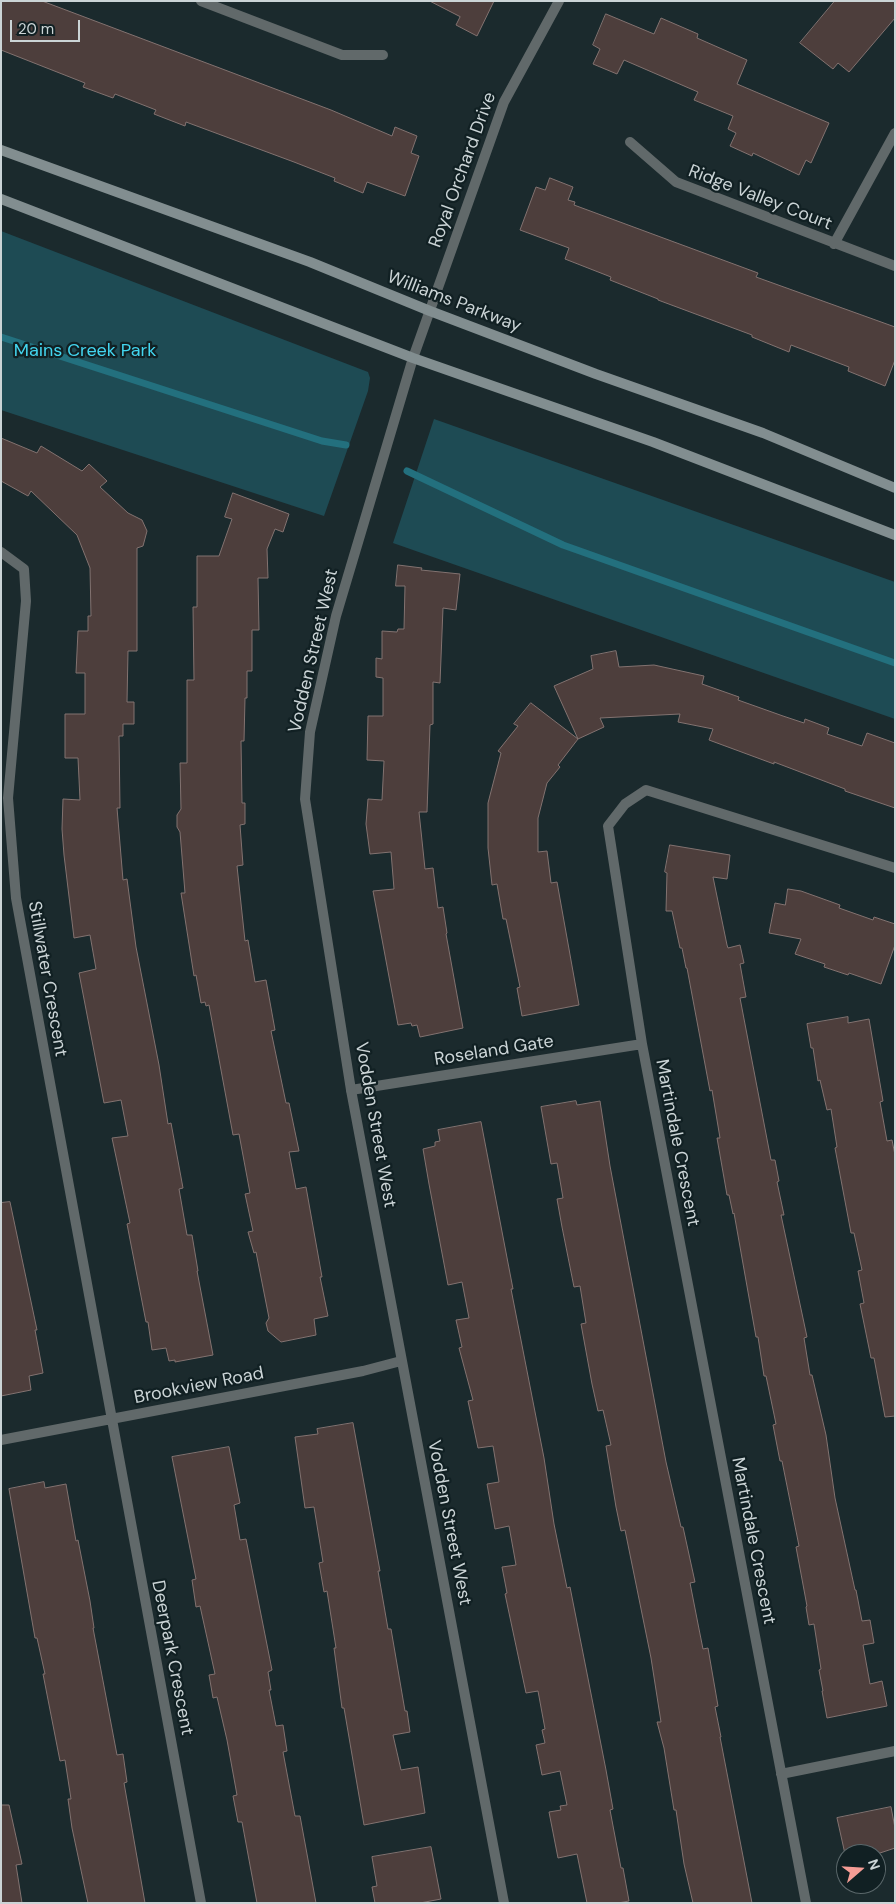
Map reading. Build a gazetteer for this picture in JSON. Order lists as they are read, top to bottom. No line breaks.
{"streets":{"main road":["Williams Parkway"],"street":["Royal Orchard Drive","Ridge Valley Court","Vodden Street West","Stillwater Crescent","Roseland Gate","Martindale Crescent","Brookview Road","Deerpark Crescent"]},"crossings":[["Royal Orchard Drive","Williams Parkway"],["Royal Orchard Drive","Vodden Street West"],["Vodden Street West","Roseland Gate"],["Vodden Street West","Brookview Road"],["Stillwater Crescent","Brookview Road"],["Stillwater Crescent","Deerpark Crescent"],["Roseland Gate","Martindale Crescent"],["Brookview Road","Deerpark Crescent"]],"parks":["Mains Creek Park"],"scale_bar":"20 m","north":"right"}
